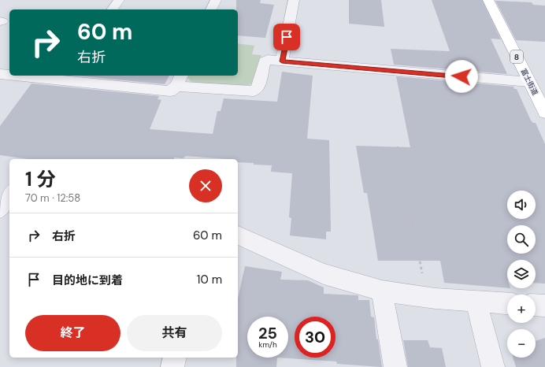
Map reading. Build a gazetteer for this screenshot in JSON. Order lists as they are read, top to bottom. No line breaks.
{"streets":{"main road":["8","富士街道"]},"page":{"turn":["60 m","右折"],"heading":["1 分","70 m · 12:58"],"map_buttons":["+","−"],"list":[{"name":"右折","value":"60 m"},{"name":"目的地に到着","value":"10 m"}],"buttons":["終了","共有"],"speed":"25 km/h","limit":"30"}}
